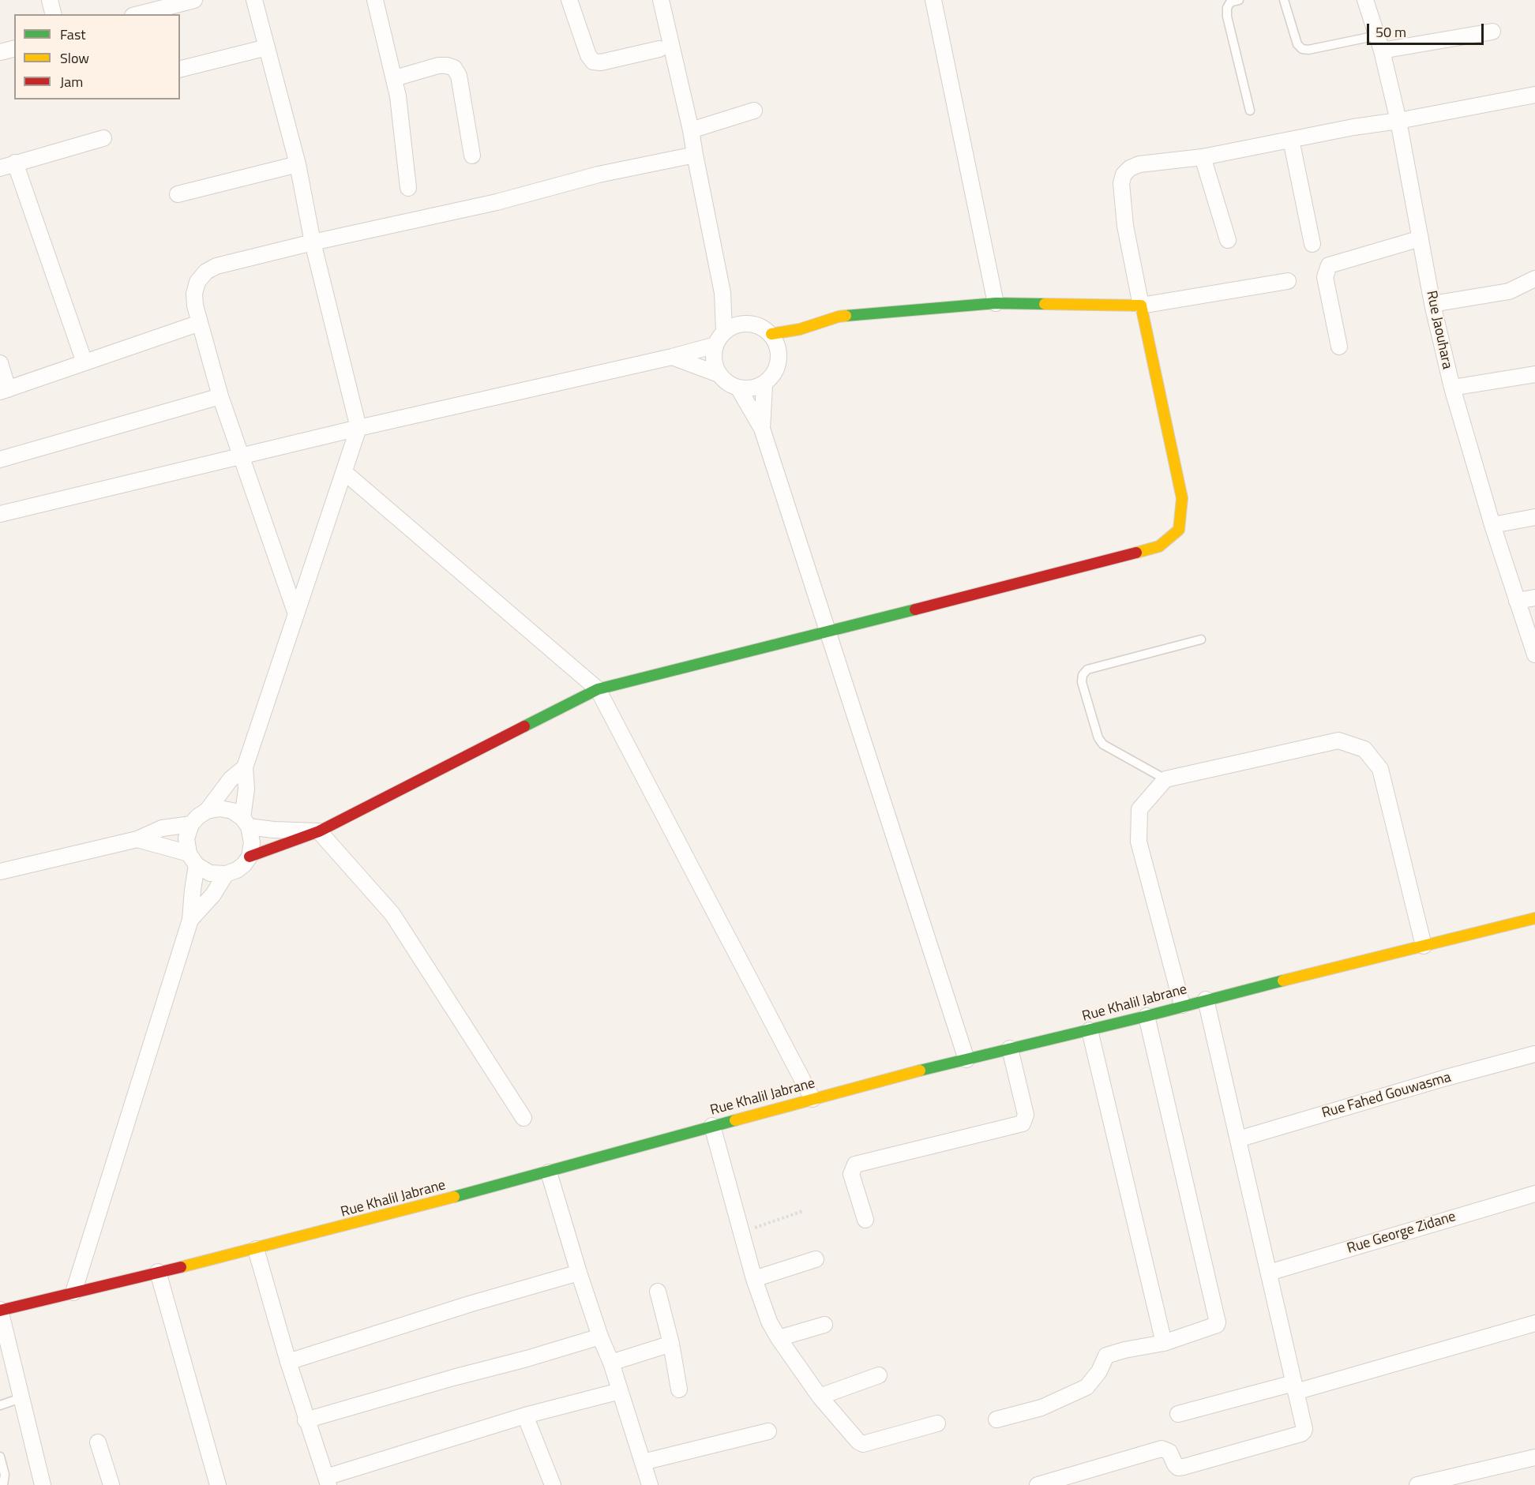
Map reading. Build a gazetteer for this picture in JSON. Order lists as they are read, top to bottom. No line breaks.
{"streets":{"street":["Rue Jaouhara","Rue Khalil Jabrane","Rue Fahed Gouwasma","Rue George Zidane"]},"legend":["Fast","Slow","Jam"],"scale_bar":"50 m"}
